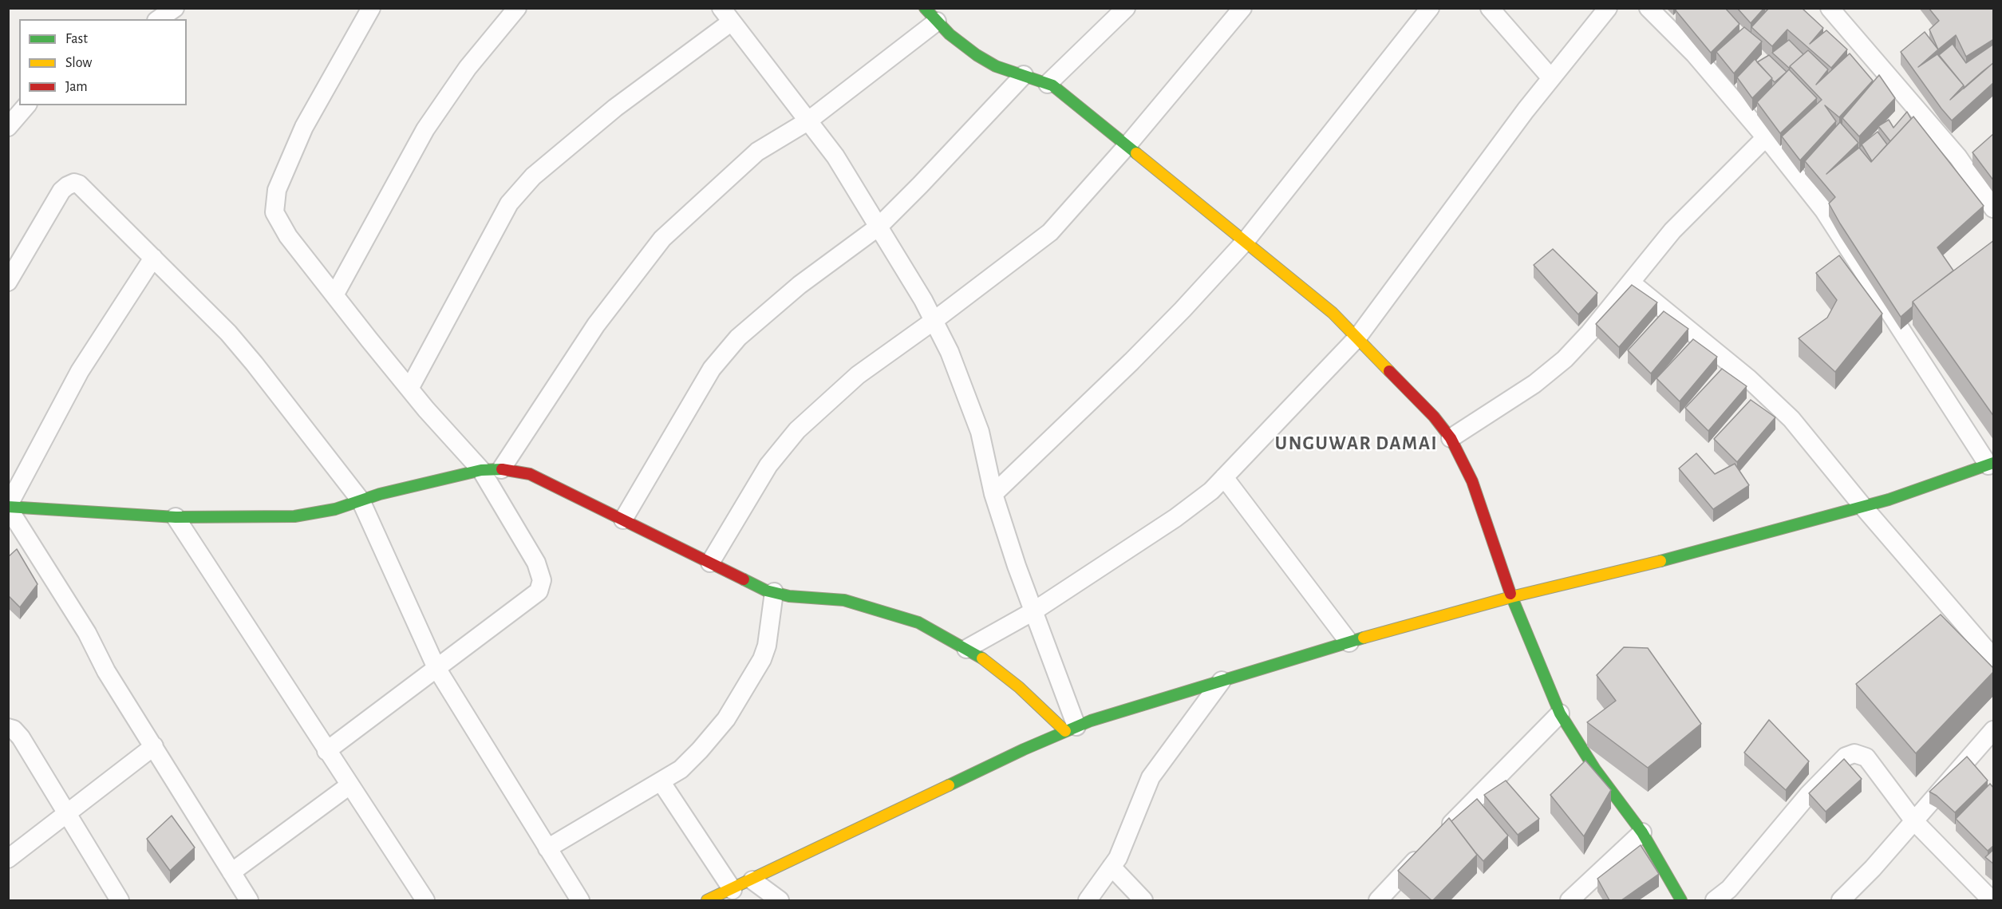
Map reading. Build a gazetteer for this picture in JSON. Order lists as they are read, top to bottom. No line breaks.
{"districts":["UNGUWAR DAMAI"],"legend":["Fast","Slow","Jam"]}
